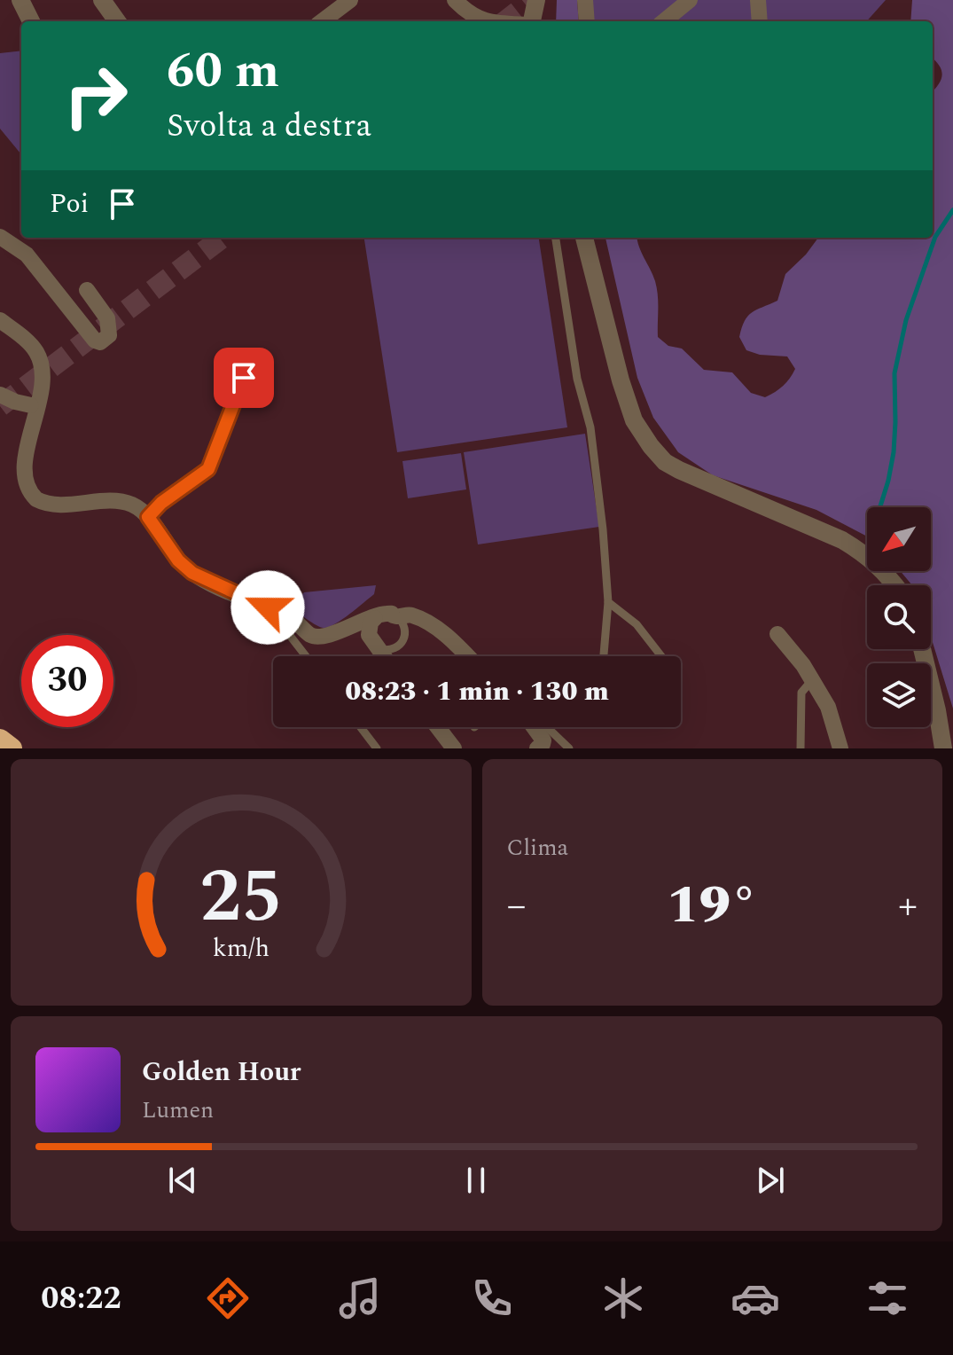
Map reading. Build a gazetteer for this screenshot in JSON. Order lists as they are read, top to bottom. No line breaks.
{"north":"bottom left","page":{"turn":["60 m","Svolta a destra"],"then":"Poi","limit":"30","trip":"08:23 · 1 min · 130 m","tile":"Clima","heat":["−","19°","+"],"song":["Golden Hour","Lumen"],"tabs":"08:22","gauge":["25","km/h"]}}
